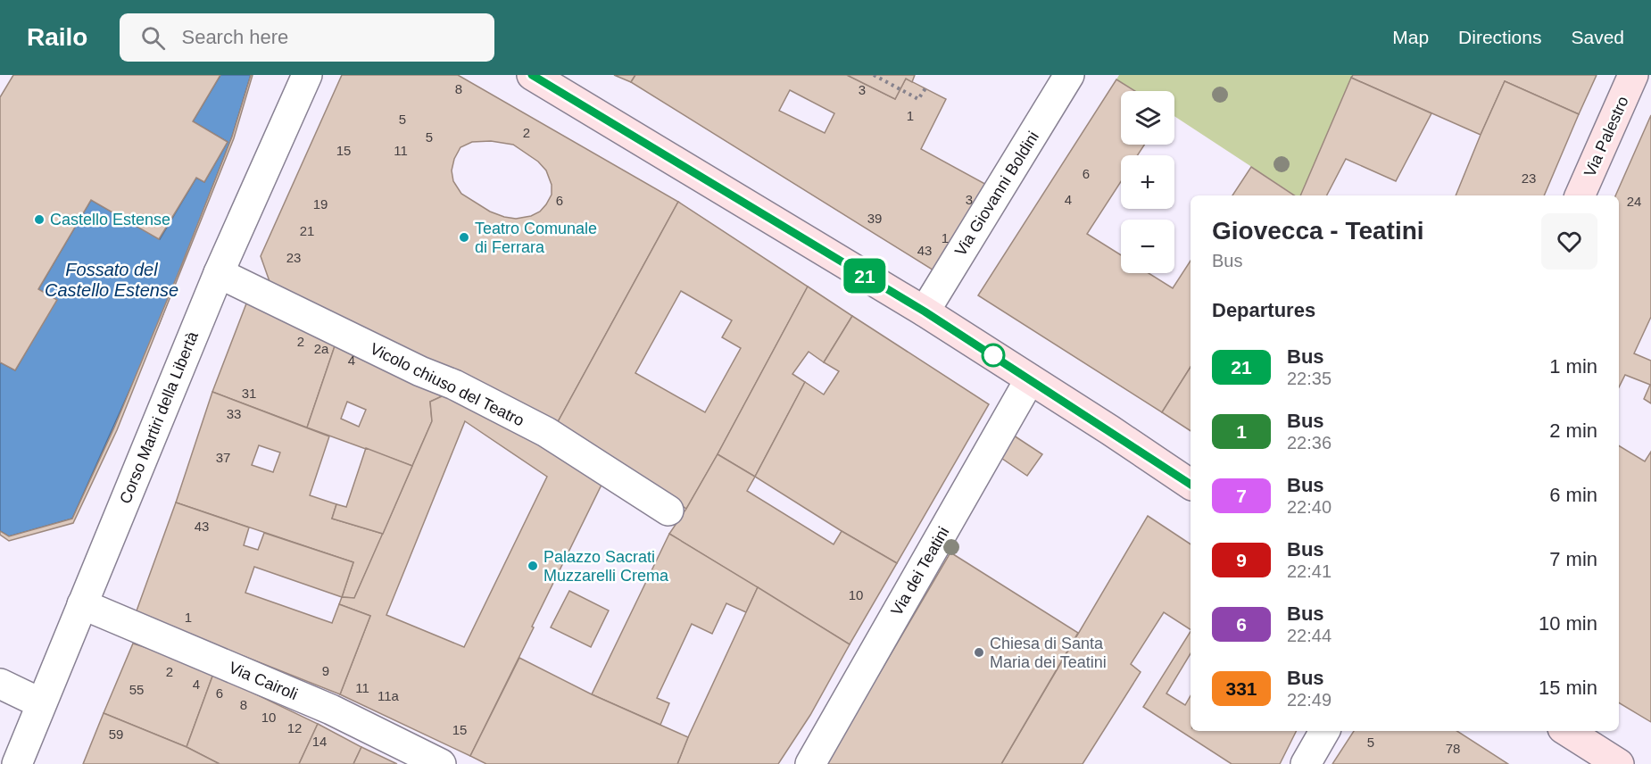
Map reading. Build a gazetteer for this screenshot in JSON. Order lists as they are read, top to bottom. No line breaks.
{"streets":{"street":["Via Palestro","Via Giovanni Boldini","Vicolo chiuso del Teatro","Corso Martiri della Libertà","Via dei Teatini","Via Cairoli"]},"crossings":[["Vicolo chiuso del Teatro","Corso Martiri della Libertà"],["Corso Martiri della Libertà","Via Cairoli"]],"water":["Fossato del Castello Estense"],"places":["Castello Estense","Teatro Comunale di Ferrara","Palazzo Sacrati Muzzarelli Crema","Chiesa di Santa Maria dei Teatini"],"lines":["bus line 21"],"house_numbers":["8","3","1","5","2","5","15","11","6","23","3","4","6","24","19","39","21","1","43","23","2","2a","4","31","33","37","43","10","1","9","2","4","11","55","6","11a","8","10","12","15","59","14","5","78"],"page":{"header":"Railo","search":"Search here","nav":["Map","Directions","Saved"],"on_map":"21","map_buttons":["+","−"],"heading":[["Giovecca - Teatini","Bus"],"Departures"],"list":[{"mark":"21","name":"Bus","note":"22:35","value":"1 min"},{"mark":"1","name":"Bus","note":"22:36","value":"2 min"},{"mark":"7","name":"Bus","note":"22:40","value":"6 min"},{"mark":"9","name":"Bus","note":"22:41","value":"7 min"},{"mark":"6","name":"Bus","note":"22:44","value":"10 min"},{"mark":"331","name":"Bus","note":"22:49","value":"15 min"}]}}
